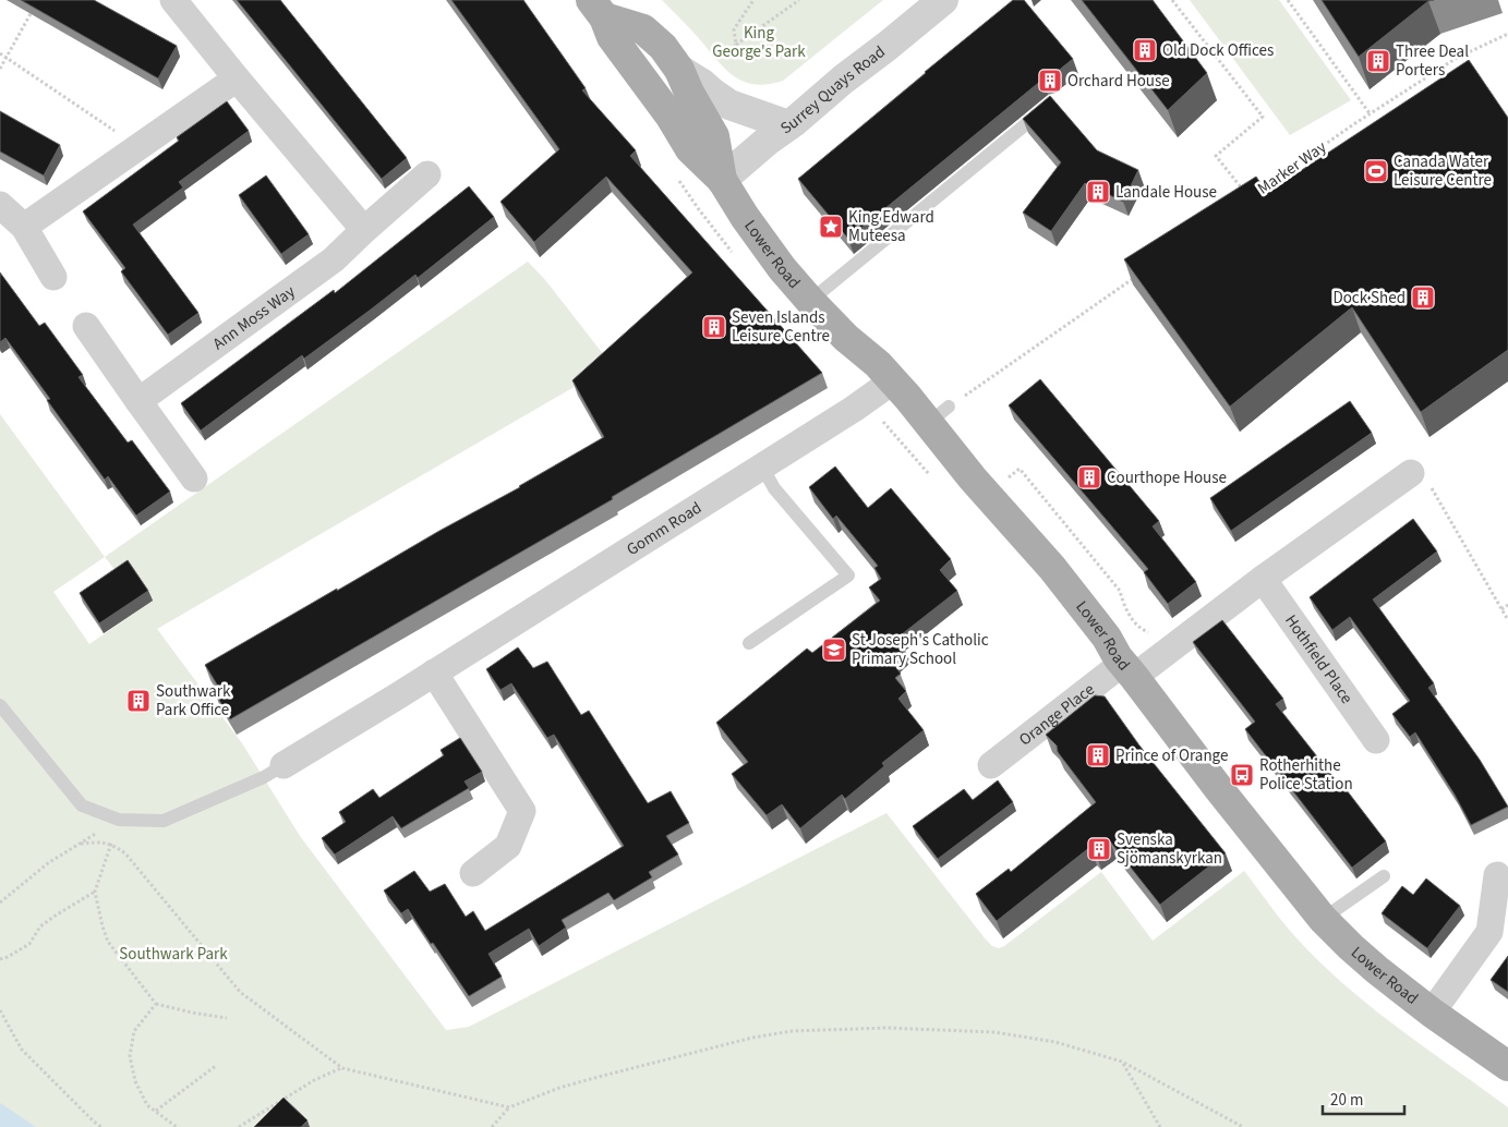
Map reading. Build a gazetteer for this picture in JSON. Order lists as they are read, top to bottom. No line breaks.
{"streets":{"main road":["Lower Road"],"street":["Surrey Quays Road","Ann Moss Way","Gomm Road","Hothfield Place","Orange Place"],"path":["Marker Way"]},"crossings":[["Surrey Quays Road","Lower Road"],["Lower Road","Gomm Road"],["Lower Road","Orange Place"]],"parks":["King George's Park","Southwark Park"],"places":{"building":["Old Dock Offices","Three Deal Porters","Orchard House","Landale House","Dock Shed","Seven Islands Leisure Centre","Courthope House","Southwark Park Office","Prince of Orange","Svenska Sjömanskyrkan"],"sports":["Canada Water Leisure Centre"],"place":["King Edward Muteesa"],"school or university":["St Joseph's Catholic Primary School"],"bus stop":["Rotherhithe Police Station"]},"scale_bar":"20 m"}
